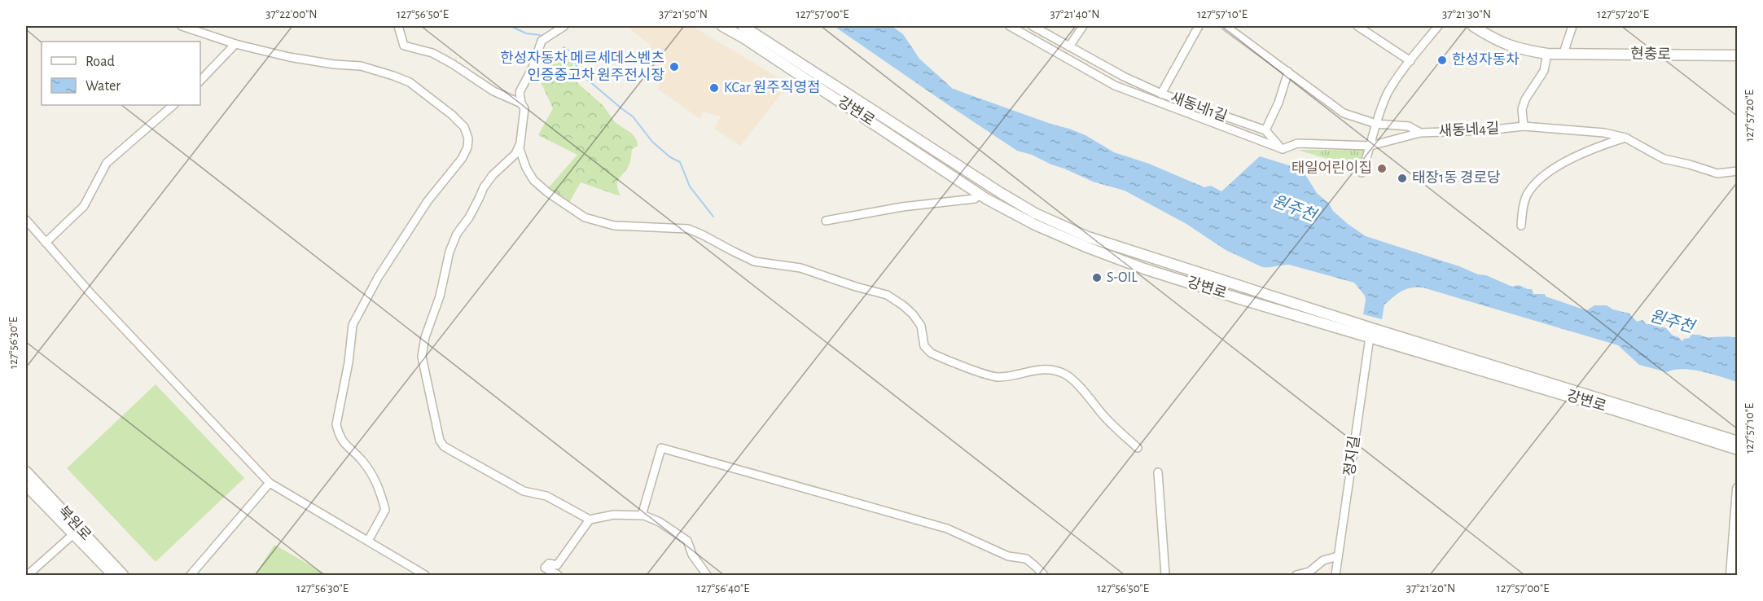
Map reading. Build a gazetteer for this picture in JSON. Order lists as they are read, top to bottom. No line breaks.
{"streets":{"street":["현충로","새동네1길","강변로","새동네4길","정지길","북원로"]},"crossings":[["강변로","정지길"]],"water":["원주천"],"places":["한성자동차","한성자동차 메르세데스벤츠 인증중고차 원주전시장","KCar 원주직영점","태일어린이집","태장1동 경로당","S-OIL"],"legend":["Road","Water"],"coordinates":["37°22'00\"N","127°56'50\"E","37°21'50\"N","127°57'00\"E","37°21'40\"N","127°57'10\"E","37°21'30\"N","127°57'20\"E","127°56'30\"E","127°56'40\"E","37°21'20\"N"]}
